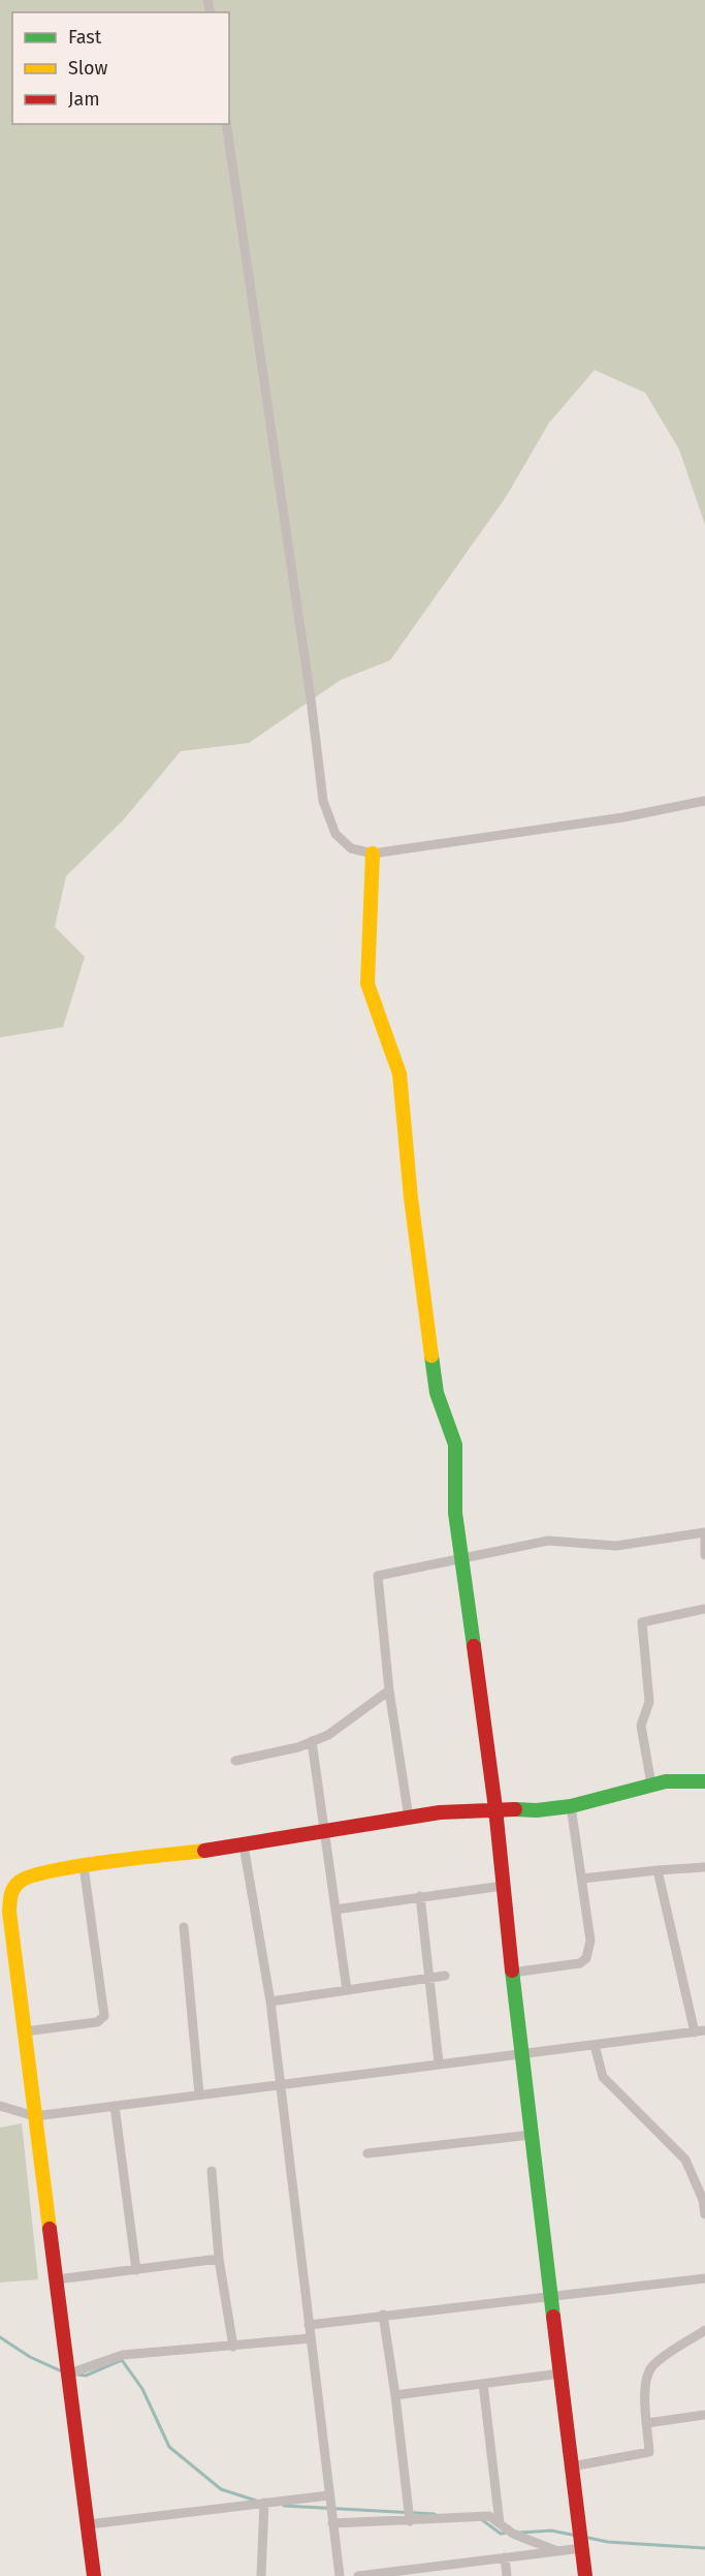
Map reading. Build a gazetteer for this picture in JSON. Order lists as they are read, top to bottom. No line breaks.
{"legend":["Fast","Slow","Jam"]}
